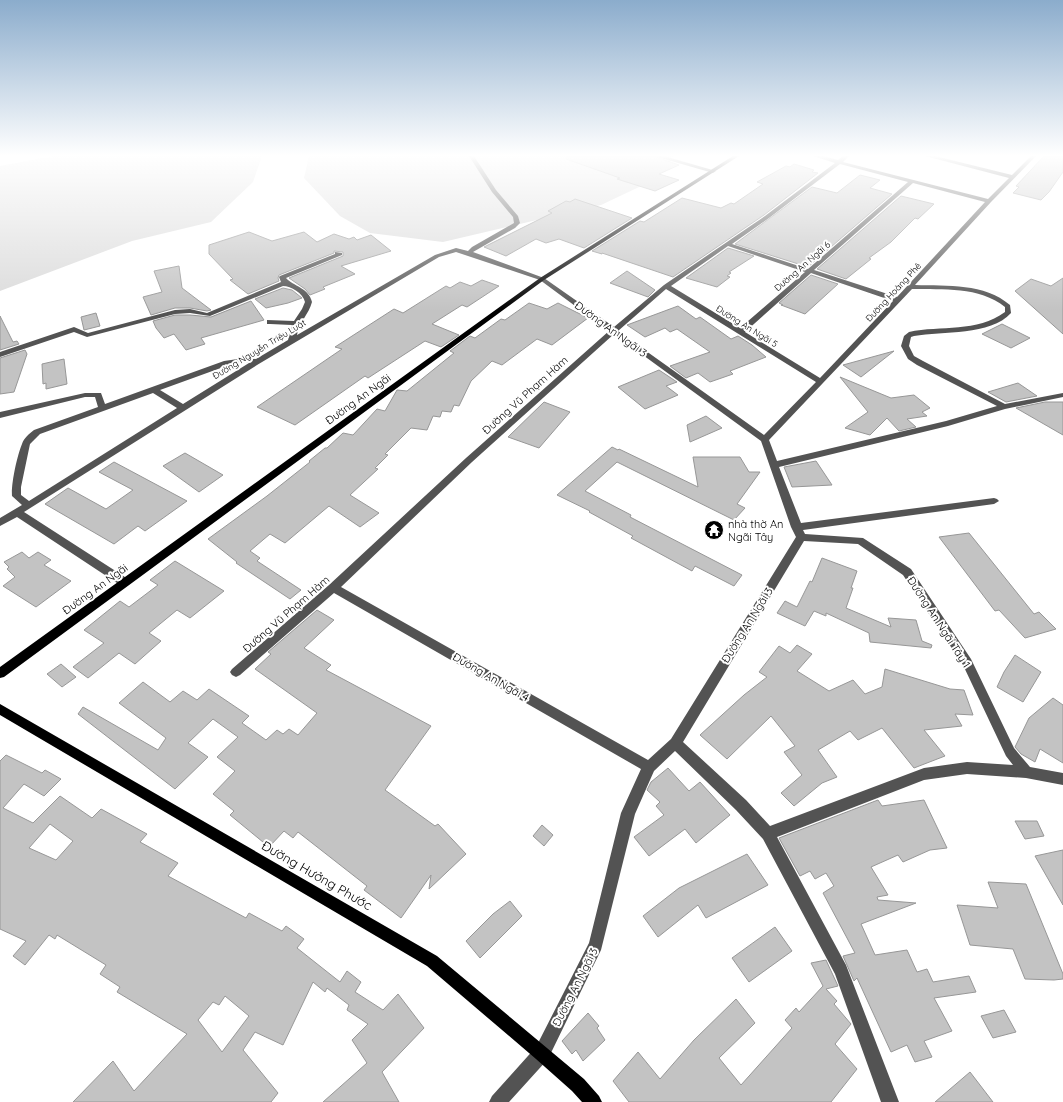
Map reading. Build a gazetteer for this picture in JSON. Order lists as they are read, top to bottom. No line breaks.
{"streets":{"main road":["Đường An Ngãi","Đường Hưởng Phước"],"street":["Đường An Ngãi 6","Đường Hoàng Phê","Đường An Ngãi 5","Đường An Ngãi 3","Đường Nguyễn Triệu Luật","Đường Vũ Phạm Hàm","Đường An Ngãi Tây 1","Đường An Ngãi 4"]},"crossings":[["Đường An Ngãi 6","Đường An Ngãi 5"],["Đường Hoàng Phê","Đường An Ngãi 5"],["Đường Hoàng Phê","Đường An Ngãi 3"],["Đường An Ngãi 5","Đường Vũ Phạm Hàm"],["Đường An Ngãi 3","Đường Nguyễn Triệu Luật"],["Đường An Ngãi 3","Đường Vũ Phạm Hàm"],["Đường An Ngãi 3","Đường An Ngãi"],["Đường An Ngãi 3","Đường An Ngãi Tây 1"],["Đường An Ngãi 3","Đường An Ngãi 4"],["Đường An Ngãi 3","Đường Hưởng Phước"],["Đường Nguyễn Triệu Luật","Đường An Ngãi"],["Đường Vũ Phạm Hàm","Đường An Ngãi 4"]],"places":{"temple":["nhà thờ An Ngãi Tây"]}}
